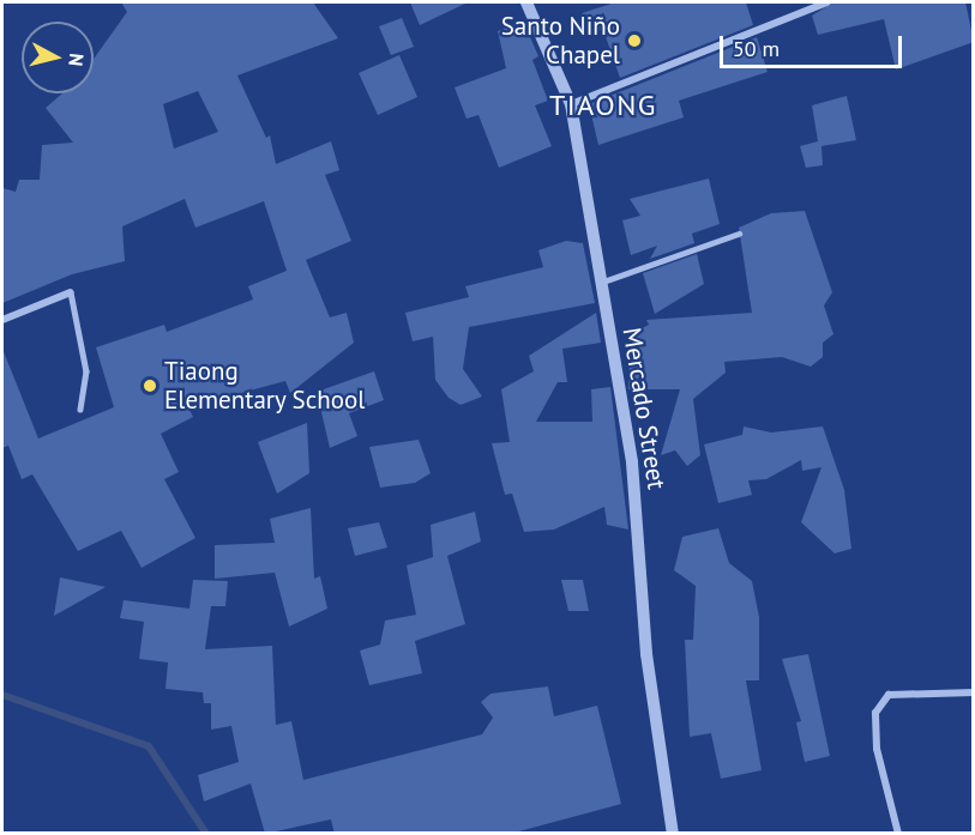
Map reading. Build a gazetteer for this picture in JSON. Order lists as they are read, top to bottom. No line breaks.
{"streets":{"street":["Mercado Street"]},"districts":["TIAONG"],"places":["Santo Niño Chapel","Tiaong Elementary School"],"scale_bar":"50 m","north":"right"}
